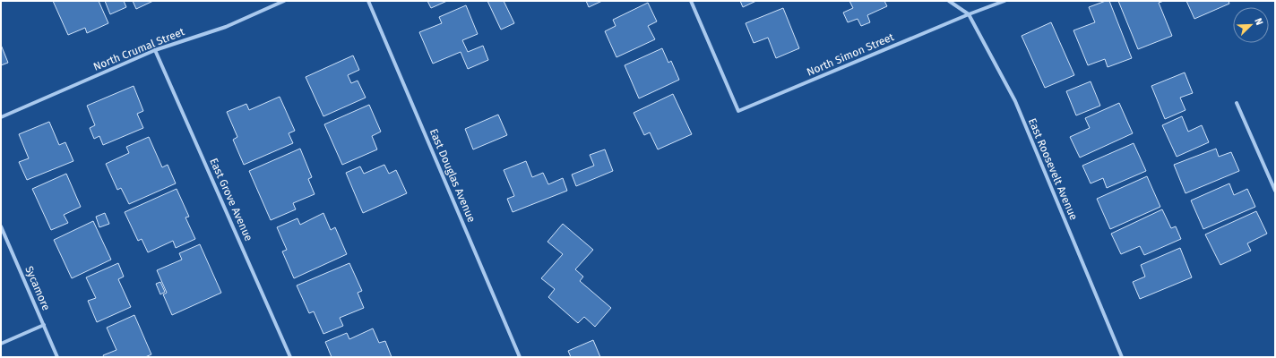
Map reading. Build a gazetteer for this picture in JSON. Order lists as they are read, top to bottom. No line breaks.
{"streets":{"street":["North Crumal Street","North Simon Street","East Roosevelt Avenue","East Douglas Avenue","East Grove Avenue","Sycamore"]},"crossings":[["North Crumal Street","East Grove Avenue"],["North Simon Street","East Roosevelt Avenue"]],"north":"top right"}
